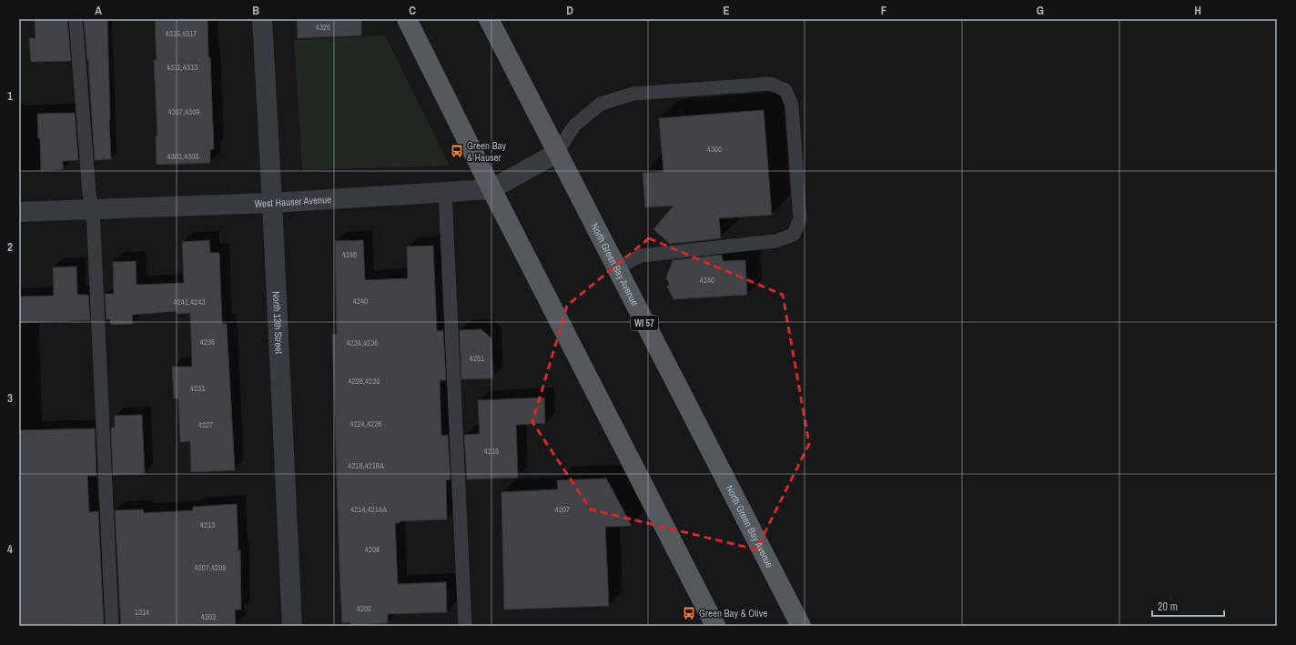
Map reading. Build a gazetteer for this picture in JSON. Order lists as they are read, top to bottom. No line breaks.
{"streets":{"main road":["North Green Bay Avenue","WI 57"],"street":["West Hauser Avenue","North 13th Street"]},"crossings":[["West Hauser Avenue","North Green Bay Avenue"],["West Hauser Avenue","North 13th Street"]],"places":{"bus stop":["Green Bay & Hauser","Green Bay & Olive"]},"house_numbers":["4325","4315,4317","4311,4313","4307,4309","4300","4303,4305","4246","4240","4240","4241,4243","4235","4234,4236","4251","4228,4230","4231","4224,4226","4227","4215","4218,4218A","4214,4214A","4207","4213","4208","4207,4209","4202","1314","4203"],"scale_bar":"20 m","grid":{"columns":["A","B","C","D","E","F","G","H"],"rows":["1","2","3","4"]}}
